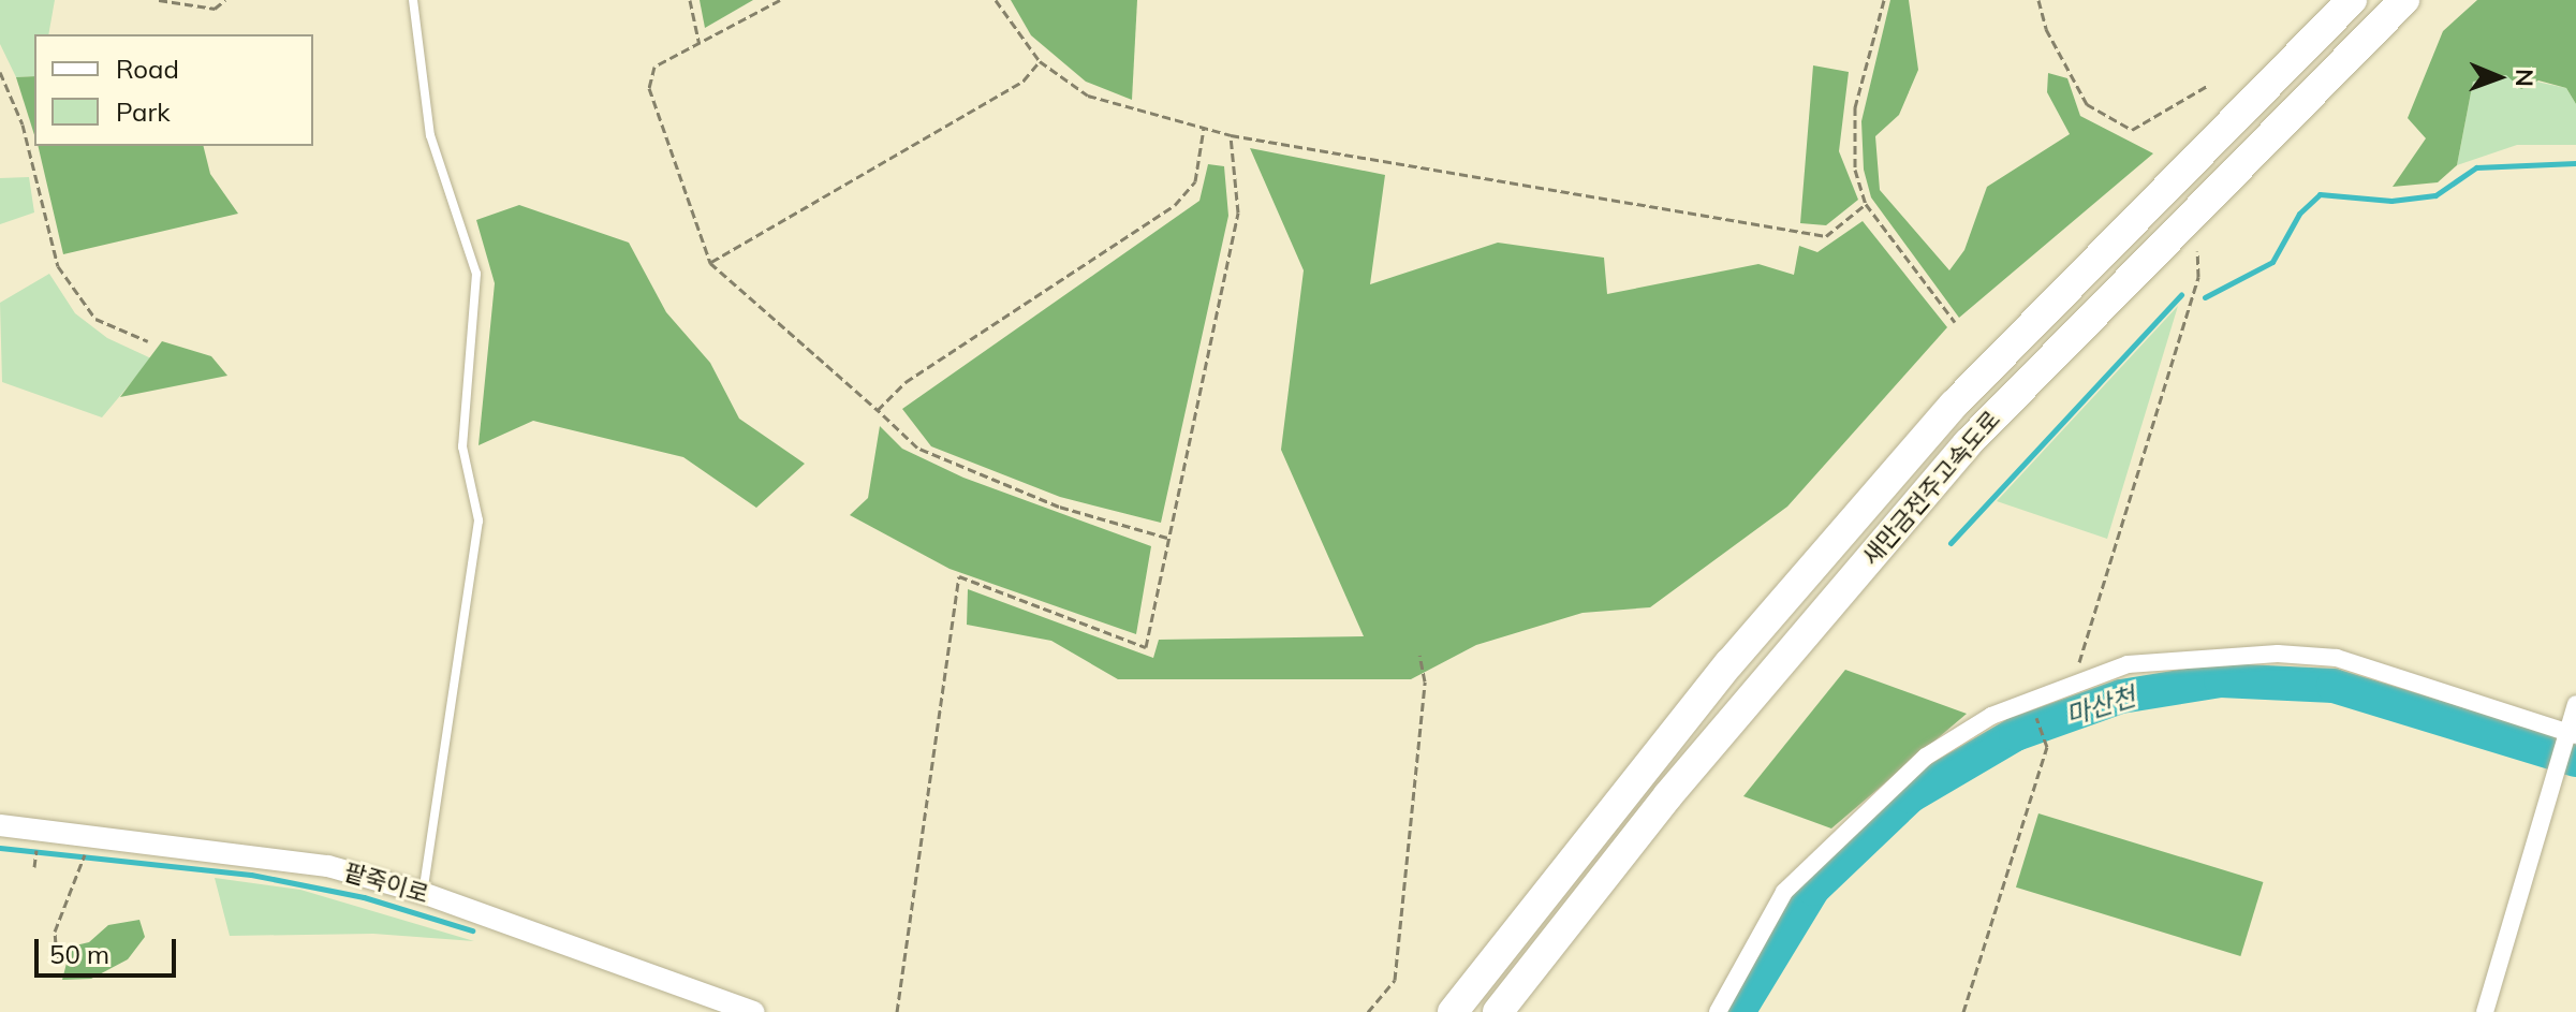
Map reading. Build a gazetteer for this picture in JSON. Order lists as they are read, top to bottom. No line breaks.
{"streets":{"highway":["새만금전주고속도로"],"street":["팥죽이로"]},"water":["마산천"],"legend":["Road","Park"],"scale_bar":"50 m","north":"right"}
